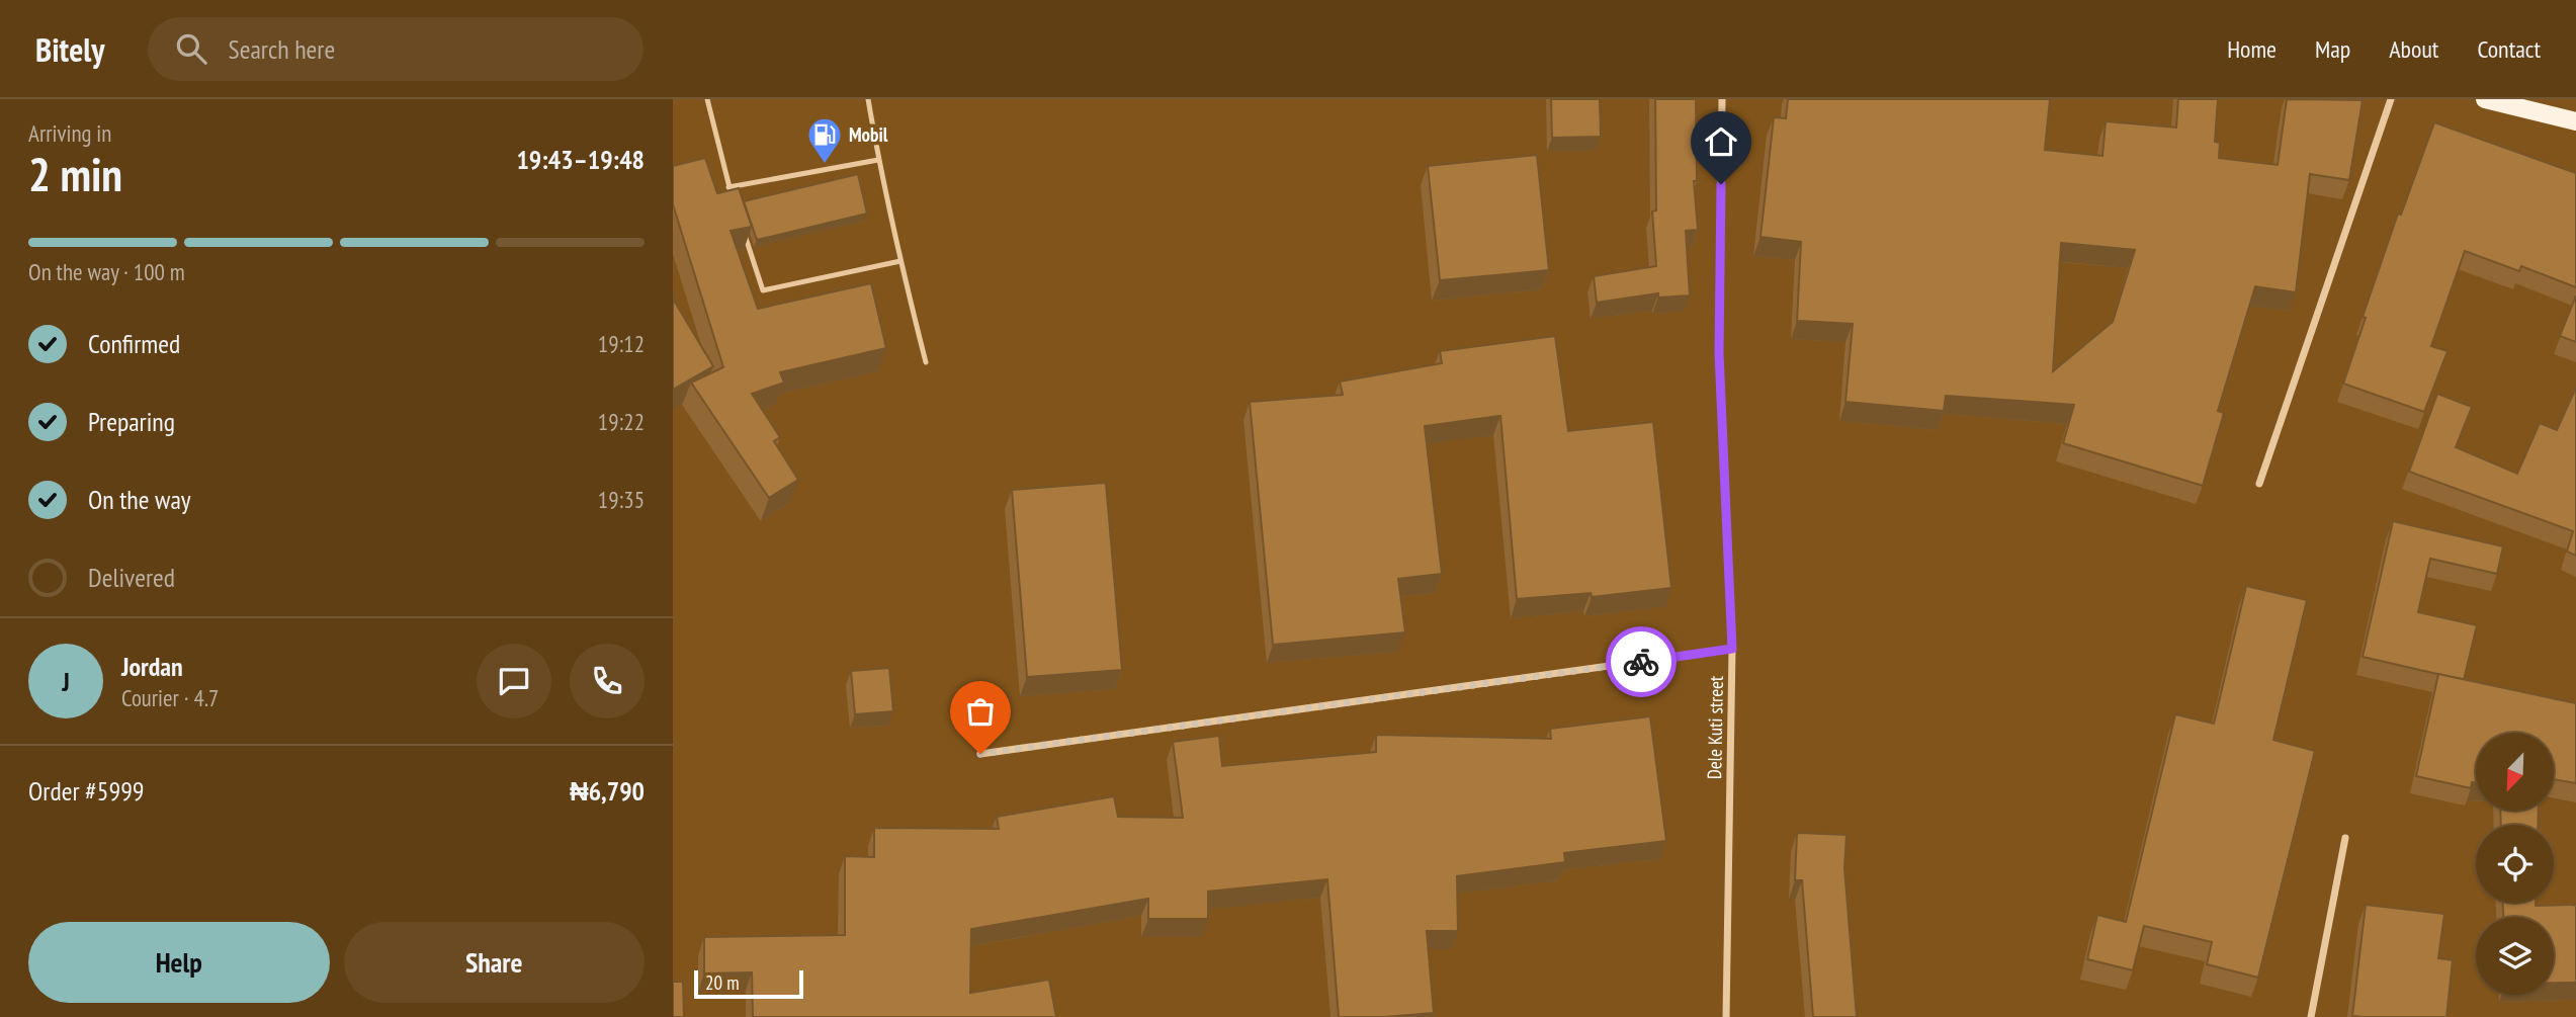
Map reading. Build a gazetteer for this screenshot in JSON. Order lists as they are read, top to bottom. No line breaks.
{"streets":{"street":["Dele Kuti street"]},"places":{"fuel station":["Mobil"]},"scale_bar":"20 m","north":"bottom left","page":{"header":"Bitely","search":"Search here","nav":["Home","Map","About","Contact"],"heading":["2 min","Arriving in","19:43–19:48"],"panel":["Jordan","Courier · 4.7","Order #5999","₦6,790"],"bar":"On the way · 100 m","list":[["Confirmed","19:12"],["Preparing","19:22"],["On the way","19:35"],"Delivered"],"round":"J","buttons":["Help","Share"],"scale":"20 m"}}
